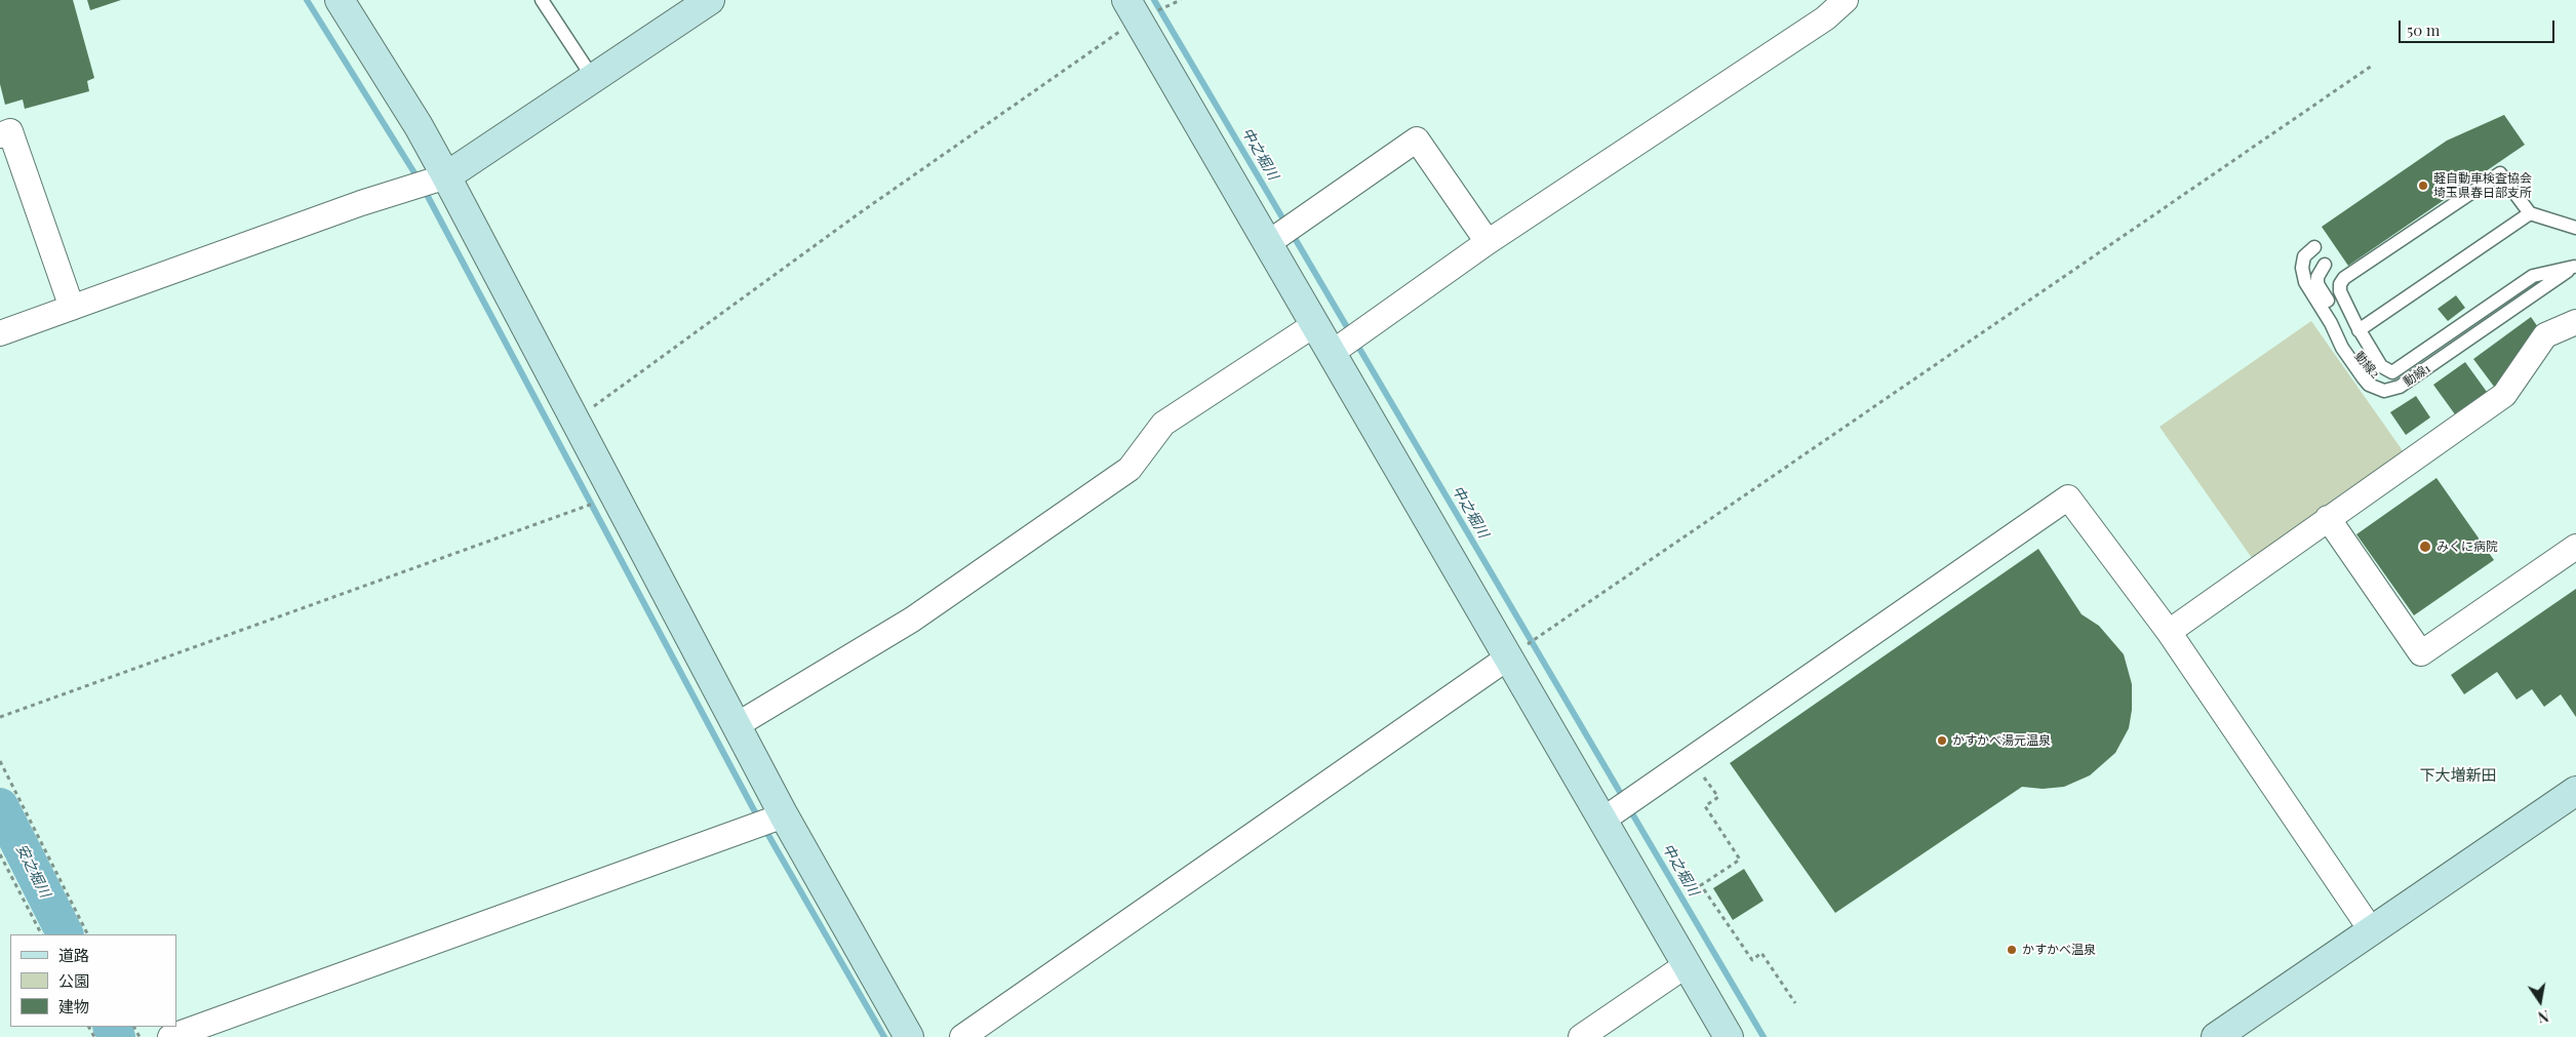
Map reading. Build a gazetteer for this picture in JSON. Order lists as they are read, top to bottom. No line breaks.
{"streets":{"lane":["動線2","動線1"]},"crossings":[["動線2","動線1"]],"districts":["下大増新田"],"water":["中之堀川","安之堀川"],"places":["軽自動車検査協会 埼玉県春日部支所","みくに病院","かすかべ湯元温泉","かすかべ温泉"],"legend":["道路","公園","建物"],"scale_bar":"50 m","north":"bottom"}
